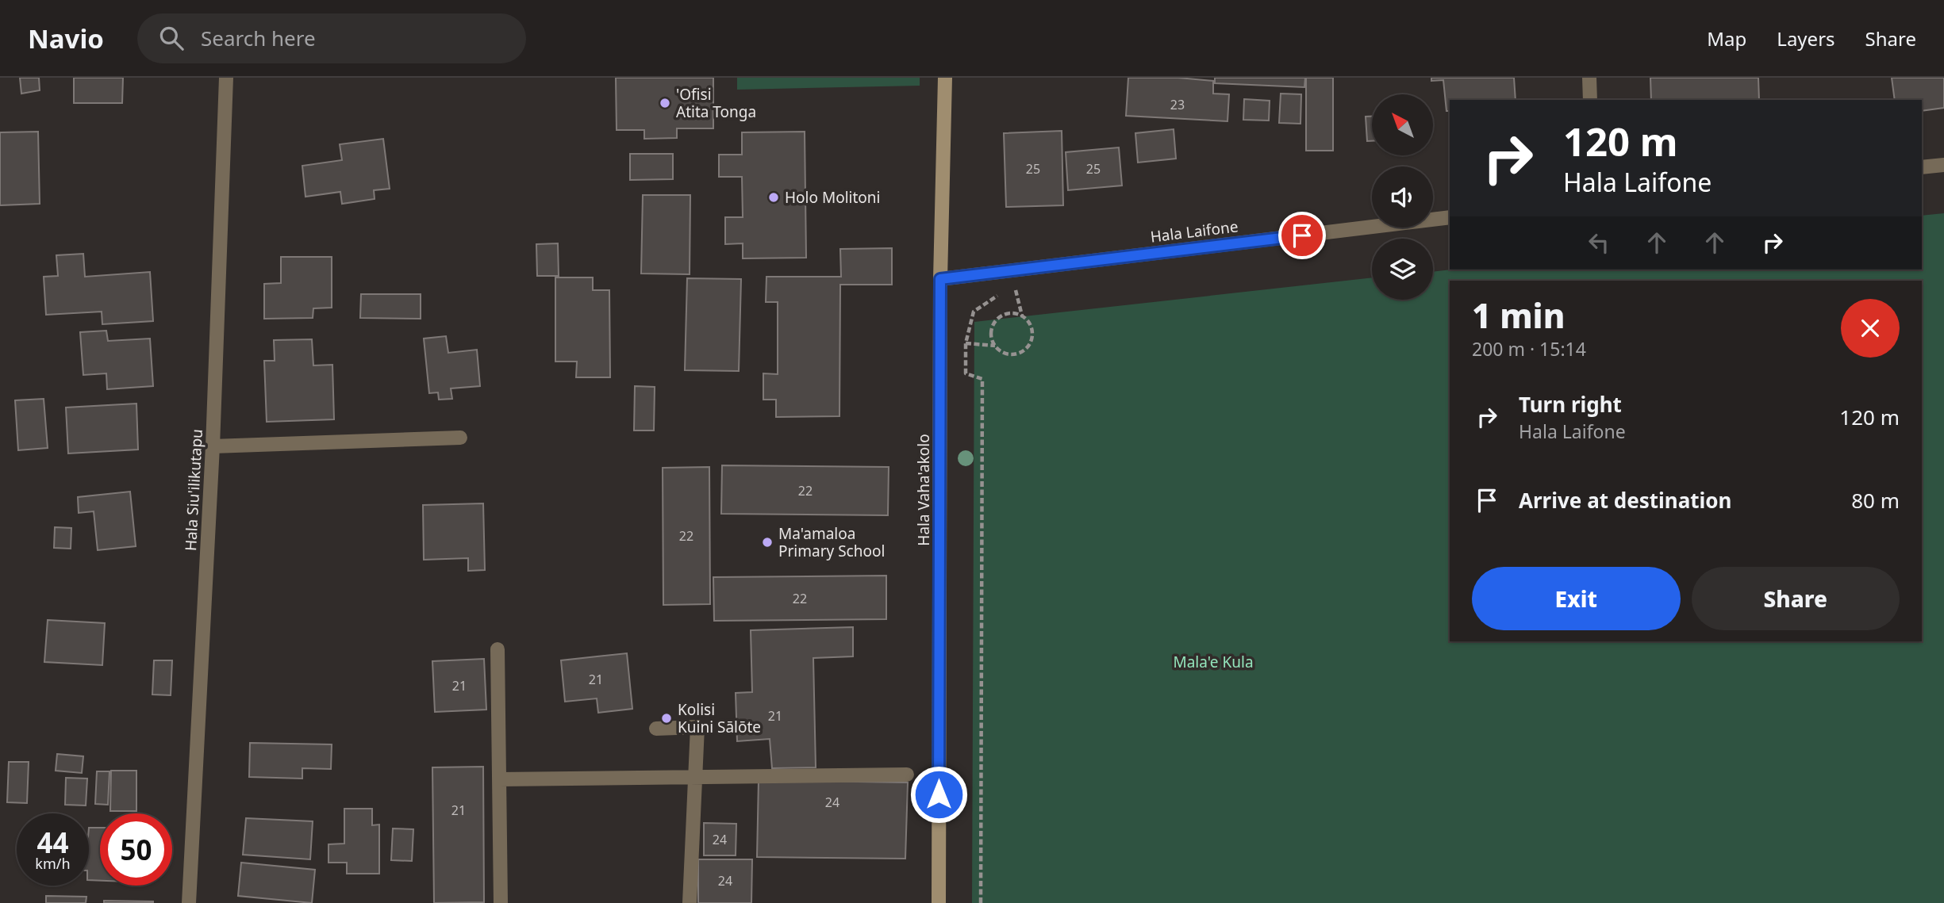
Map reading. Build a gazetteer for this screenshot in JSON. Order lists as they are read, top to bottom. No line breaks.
{"streets":{"main road":["Hala Vaha'akolo"],"street":["Hala Laifone","Hala Siu'ilikutapu"]},"crossings":[["Hala Laifone","Hala Vaha'akolo"]],"parks":["Mala'e Kula"],"places":["'Ofisi Atita Tonga","Holo Molitoni","Ma'amaloa Primary School","Kolisi Kuini Sālōte"],"house_numbers":["23","25","25","22","22","22","21","21","21","24","21","24","24"],"north":"top left","page":{"header":"Navio","search":"Search here","nav":["Map","Layers","Share"],"turn":["120 m","Hala Laifone"],"heading":["1 min","200 m · 15:14"],"list":[{"name":"Turn right","note":"Hala Laifone","value":"120 m"},{"name":"Arrive at destination","value":"80 m"}],"buttons":["Exit","Share"],"speed":"44 km/h","limit":"50"}}
